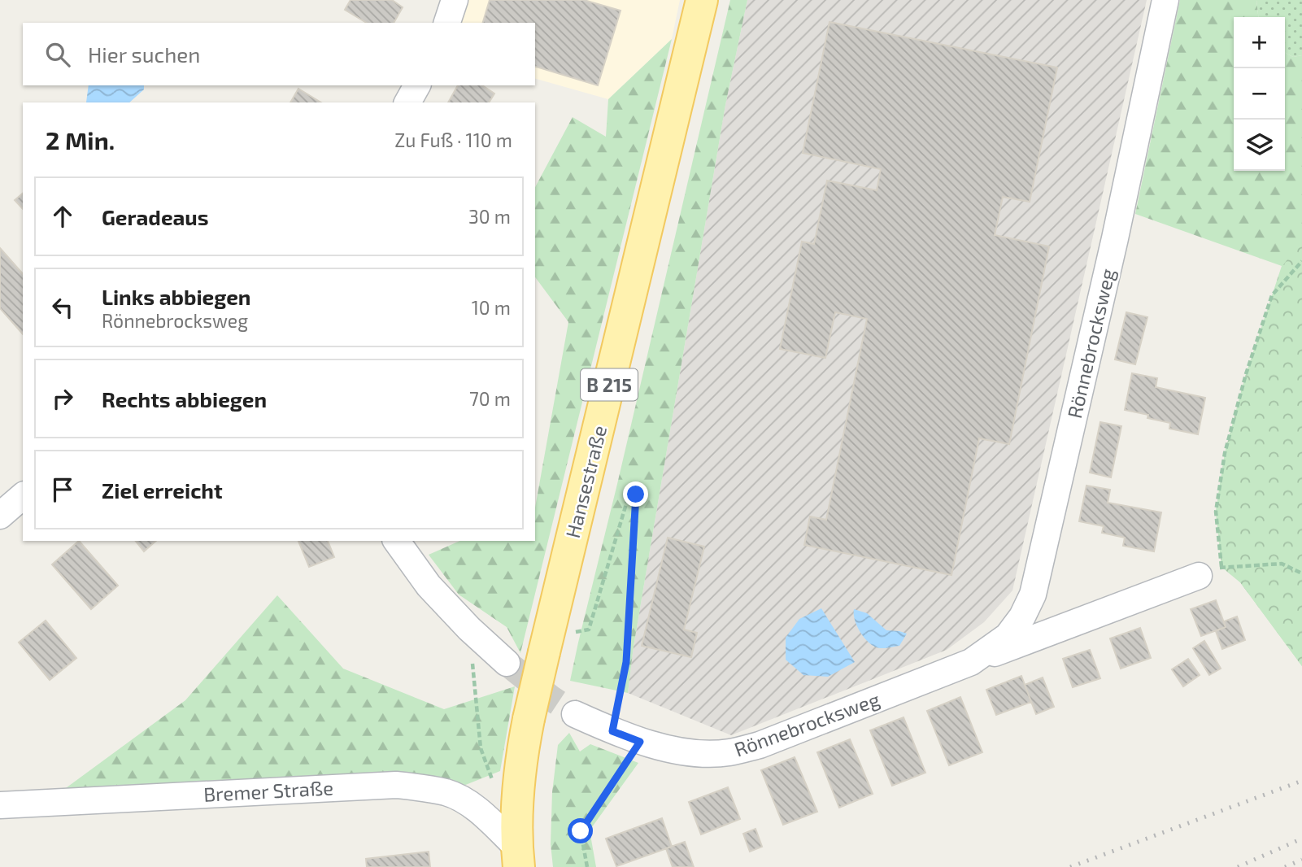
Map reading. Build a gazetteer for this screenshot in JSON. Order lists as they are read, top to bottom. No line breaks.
{"streets":{"main road":["B 215","Hansestraße"],"street":["Rönnebrocksweg","Bremer Straße"]},"crossings":[["Hansestraße","Bremer Straße"]],"page":{"map_buttons":["+","−"],"search":"Hier suchen","heading":["2 Min.","Zu Fuß · 110 m"],"list":[["Geradeaus","30 m"],["Links abbiegen","Rönnebrocksweg","10 m"],["Rechts abbiegen","70 m"],"Ziel erreicht"]}}
